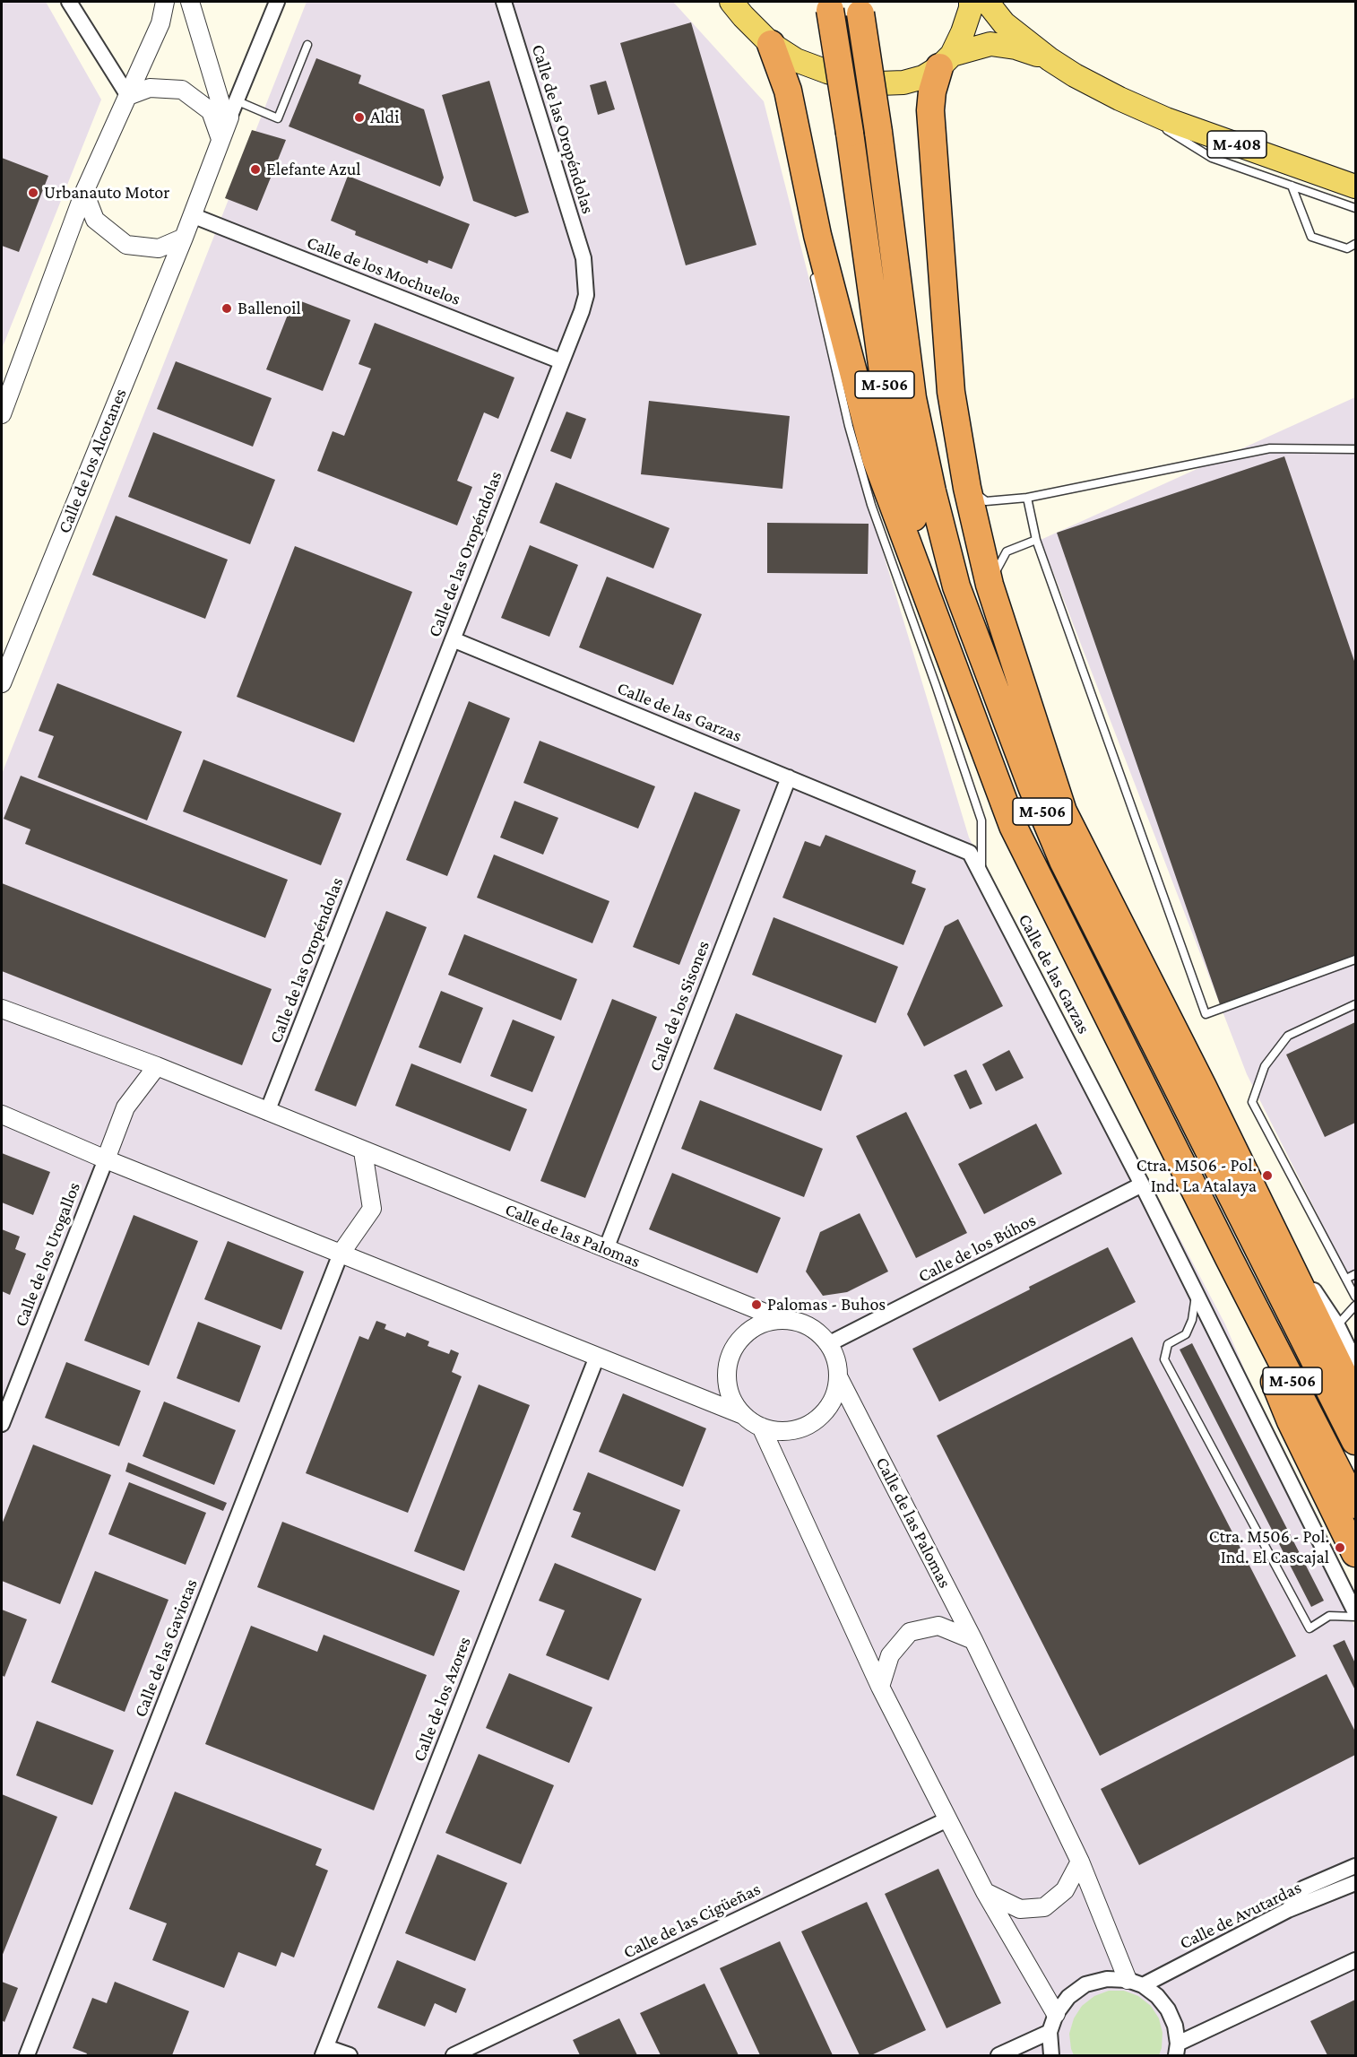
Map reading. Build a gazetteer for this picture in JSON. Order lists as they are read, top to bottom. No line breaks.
{"streets":{"highway":["M-506"],"main road":["M-408"],"street":["Calle de las Oropéndolas","Calle de los Mochuelos","Calle de los Alcotanes","Calle de las Garzas","Calle de los Sisones","Calle de las Palomas","Calle de los Búhos","Calle de los Urogallos","Calle de las Gaviotas","Calle de los Azores","Calle de Avutardas","Calle de las Cigüeñas"]},"crossings":[["Calle de las Oropéndolas","Calle de los Mochuelos"],["Calle de las Oropéndolas","Calle de las Garzas"],["Calle de las Oropéndolas","Calle de las Palomas"],["Calle de los Mochuelos","Calle de los Alcotanes"],["Calle de las Garzas","Calle de los Sisones"],["Calle de las Garzas","Calle de los Búhos"],["Calle de los Sisones","Calle de las Palomas"],["Calle de las Palomas","Calle de los Búhos"],["Calle de las Palomas","Calle de Avutardas"]],"places":["Aldi","Elefante Azul","Urbanauto Motor","Ballenoil","Ctra. M506 - Pol. Ind. La Atalaya","Palomas - Buhos","Ctra. M506 - Pol. Ind. El Cascajal"]}
